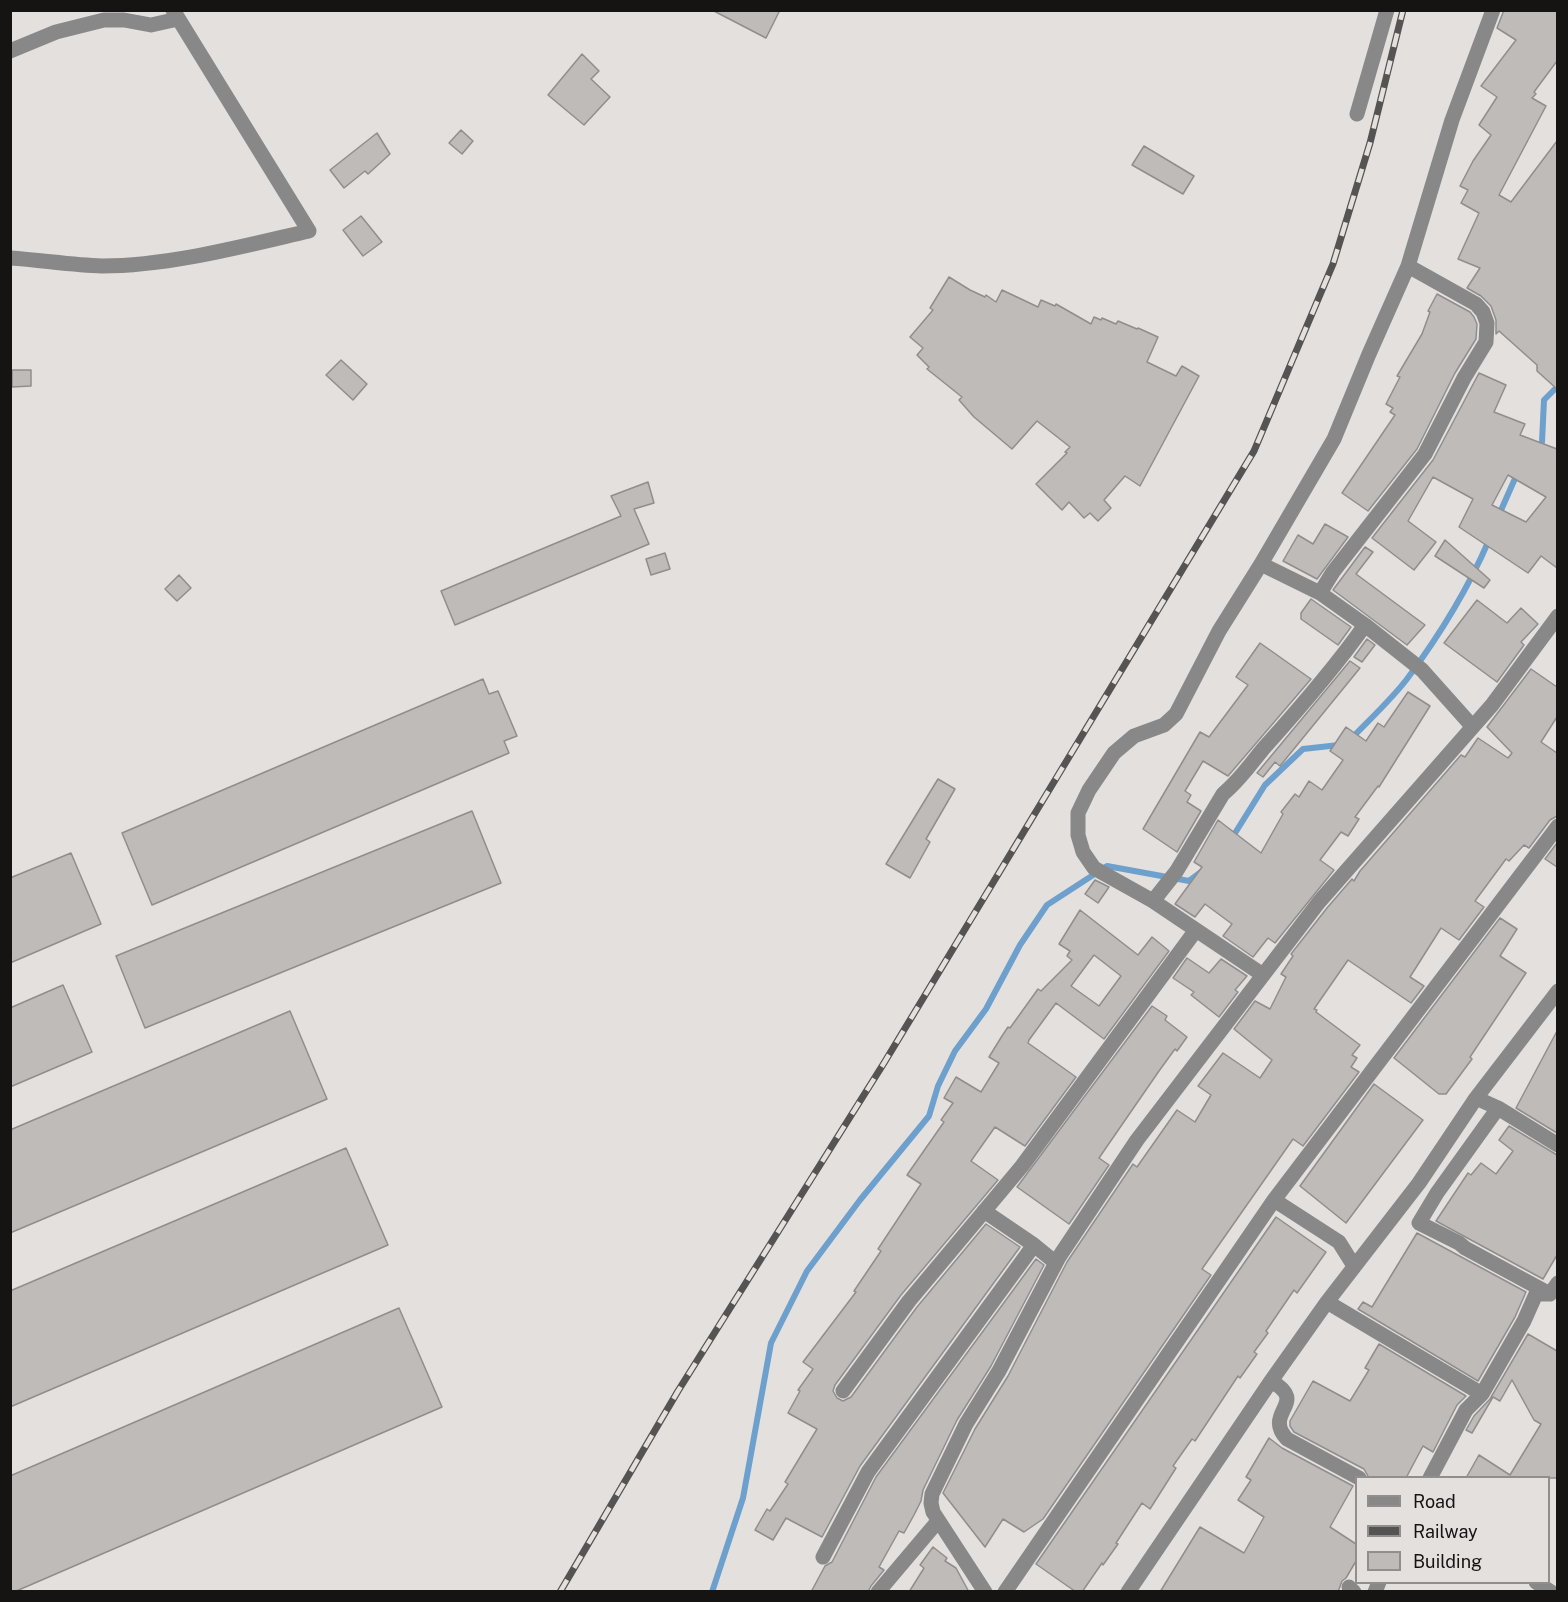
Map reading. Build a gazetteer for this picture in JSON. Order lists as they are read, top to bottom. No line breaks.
{"legend":["Road","Railway","Building"]}
